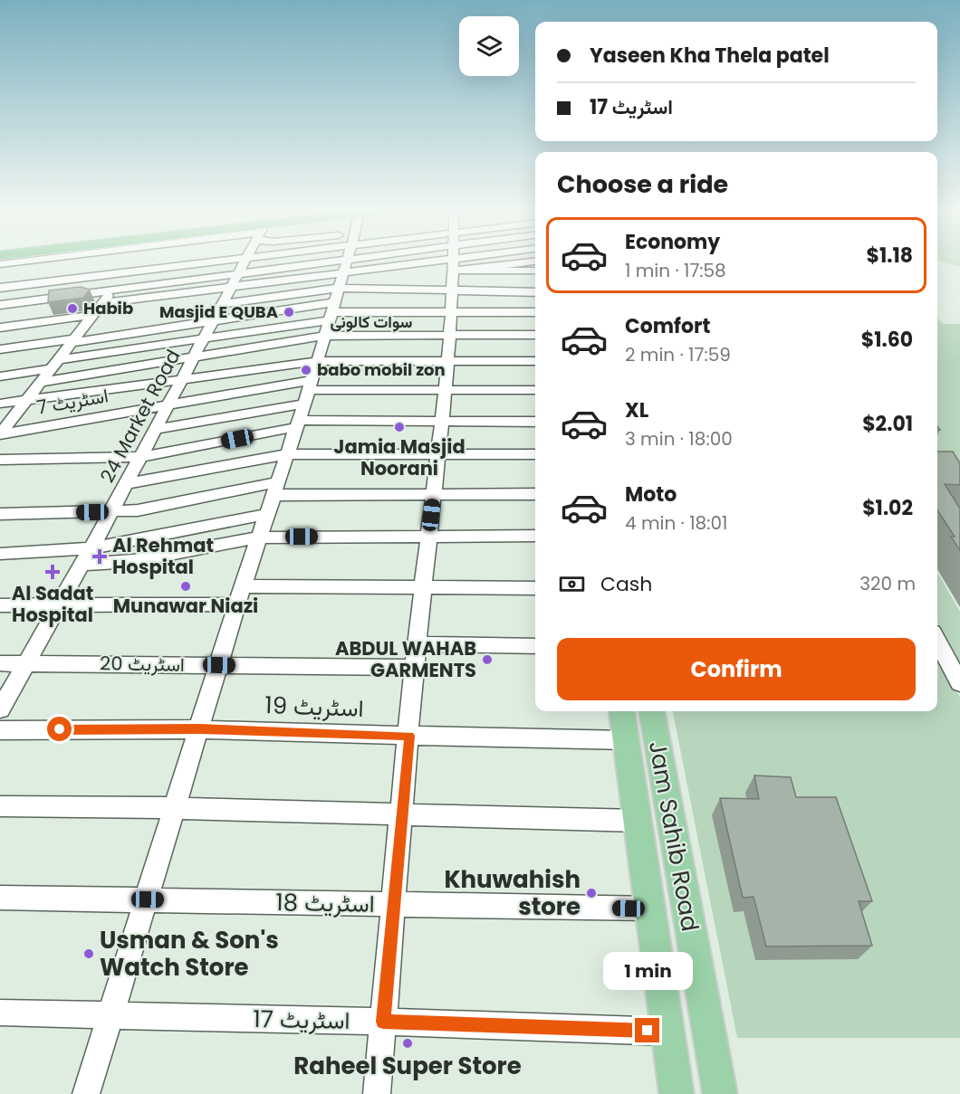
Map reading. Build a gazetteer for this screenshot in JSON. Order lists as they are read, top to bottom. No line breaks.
{"streets":{"main road":["Jam Sahib Road"],"street":["اسٹریٹ 7","24 Market Road","اسٹریٹ 20","اسٹریٹ 19","اسٹریٹ 18","اسٹریٹ 17"]},"crossings":[["اسٹریٹ 7","24 Market Road"],["24 Market Road","اسٹریٹ 20"],["اسٹریٹ 19","Jam Sahib Road"],["Jam Sahib Road","اسٹریٹ 18"],["Jam Sahib Road","اسٹریٹ 17"]],"districts":["سوات کالونی"],"places":{"other":["Habib","Masjid E QUBA","babo mobil zon","Jamia Masjid Noorani","Munawar Niazi","ABDUL WAHAB GARMENTS","Khuwahish store","Usman & Son's Watch Store","Raheel Super Store"],"health":["Al Rehmat Hospital","Al Sadat Hospital"]},"page":{"banner":["Yaseen Kha Thela patel","اسٹریٹ 17"],"heading":"Choose a ride","list":[{"name":"Economy","note":"1 min · 17:58","value":"$1.18"},{"name":"Comfort","note":"2 min · 17:59","value":"$1.60"},{"name":"XL","note":"3 min · 18:00","value":"$2.01"},{"name":"Moto","note":"4 min · 18:01","value":"$1.02"}],"pay":["Cash","320 m"],"buttons":"Confirm","bubble":"1 min"}}
